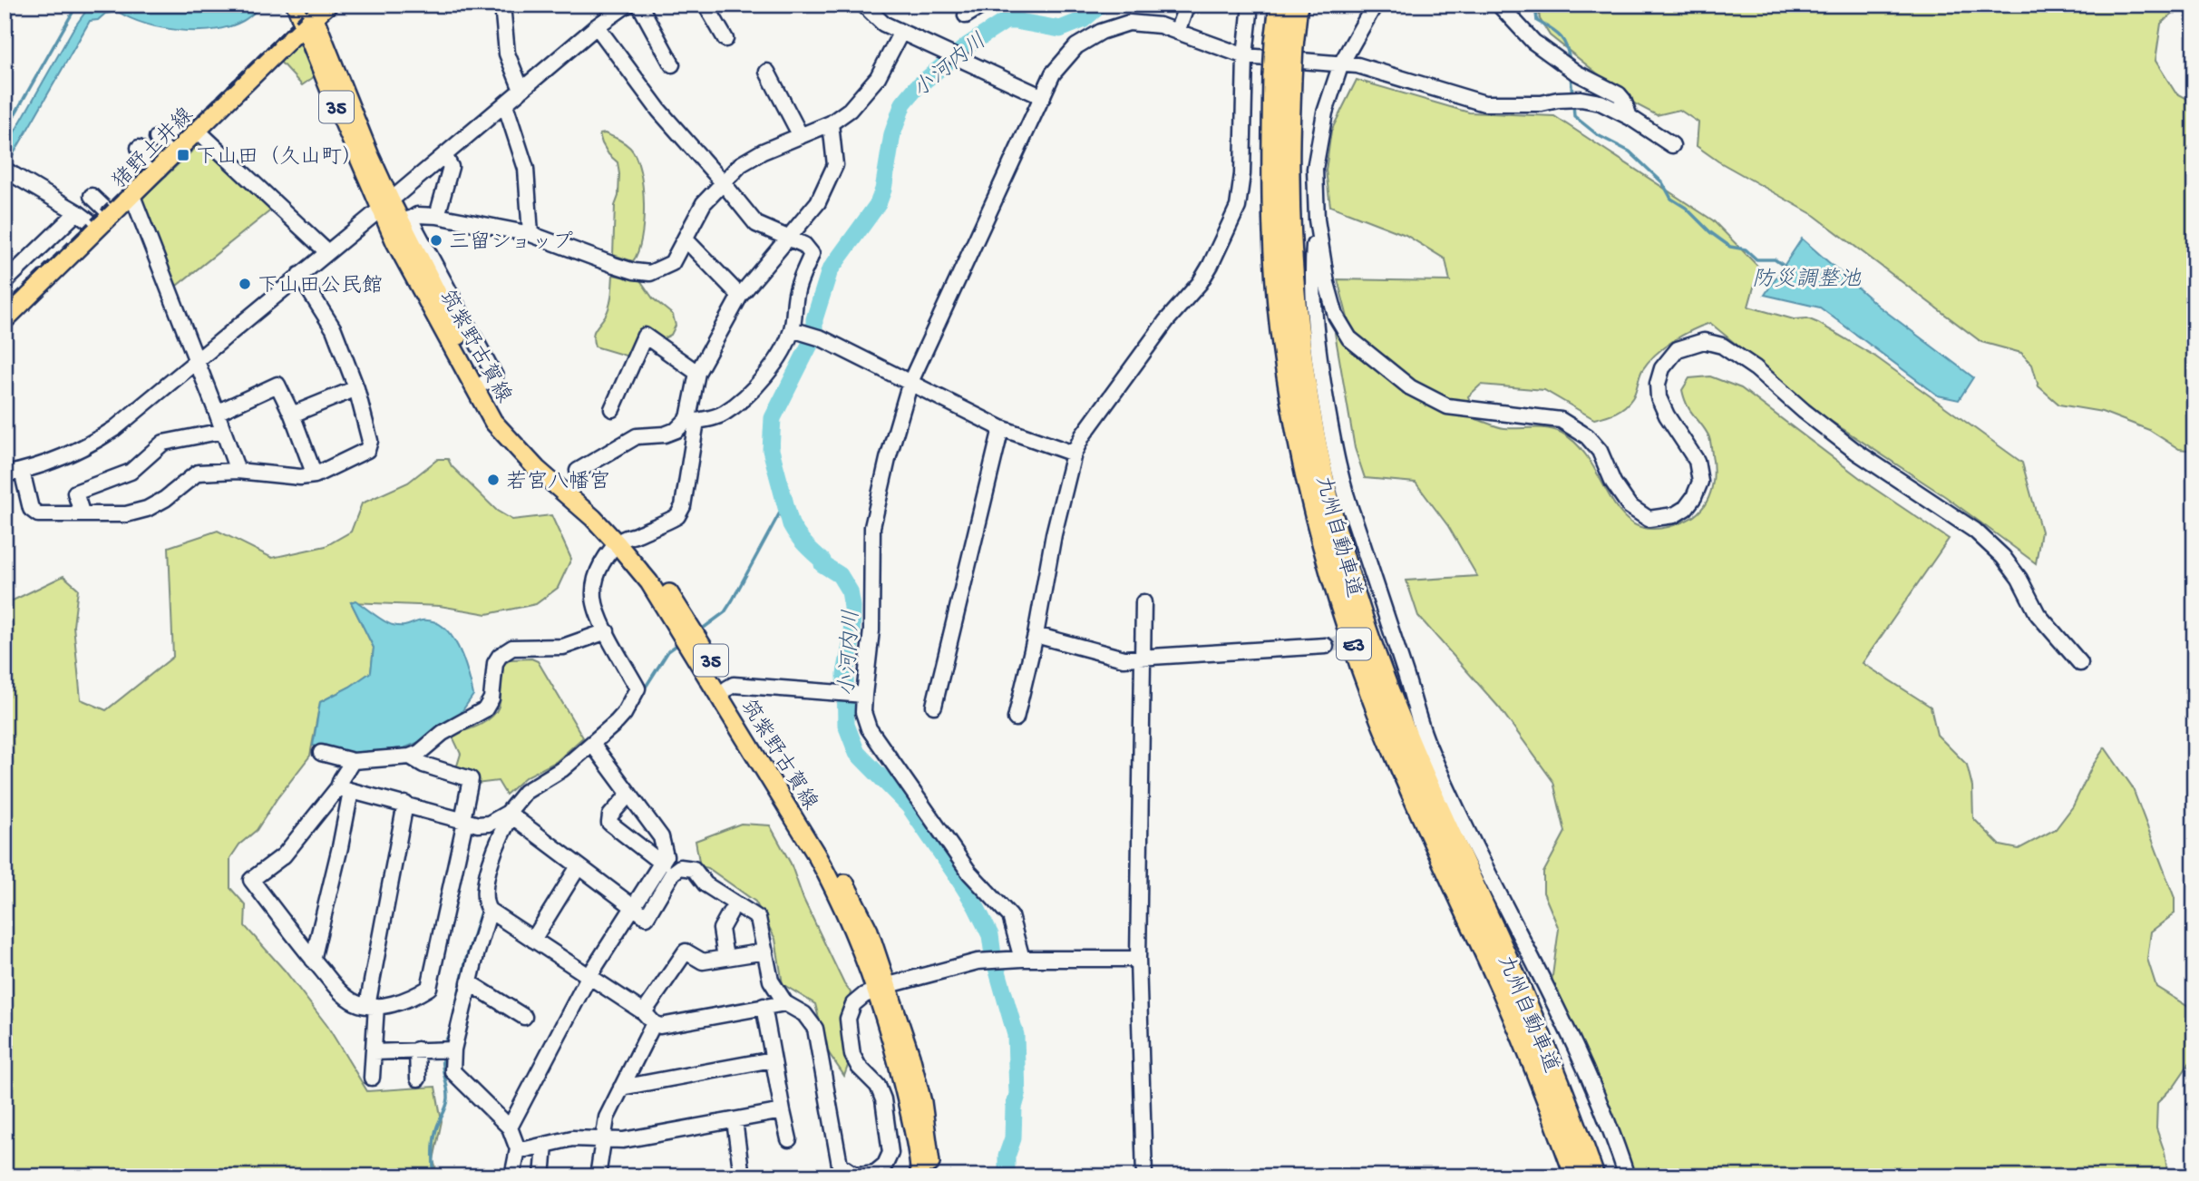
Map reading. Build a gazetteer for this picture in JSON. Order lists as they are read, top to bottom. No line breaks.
{"streets":{"highway":["九州自動車道","E3"],"main road":["35","猪野土井線","筑紫野古賀線"]},"crossings":[["猪野土井線","筑紫野古賀線"]],"water":["小河内川","防災調整池"],"places":{"transit":["下山田（久山町）"],"other":["三留ショップ","下山田公民館","若宮八幡宮"]}}
